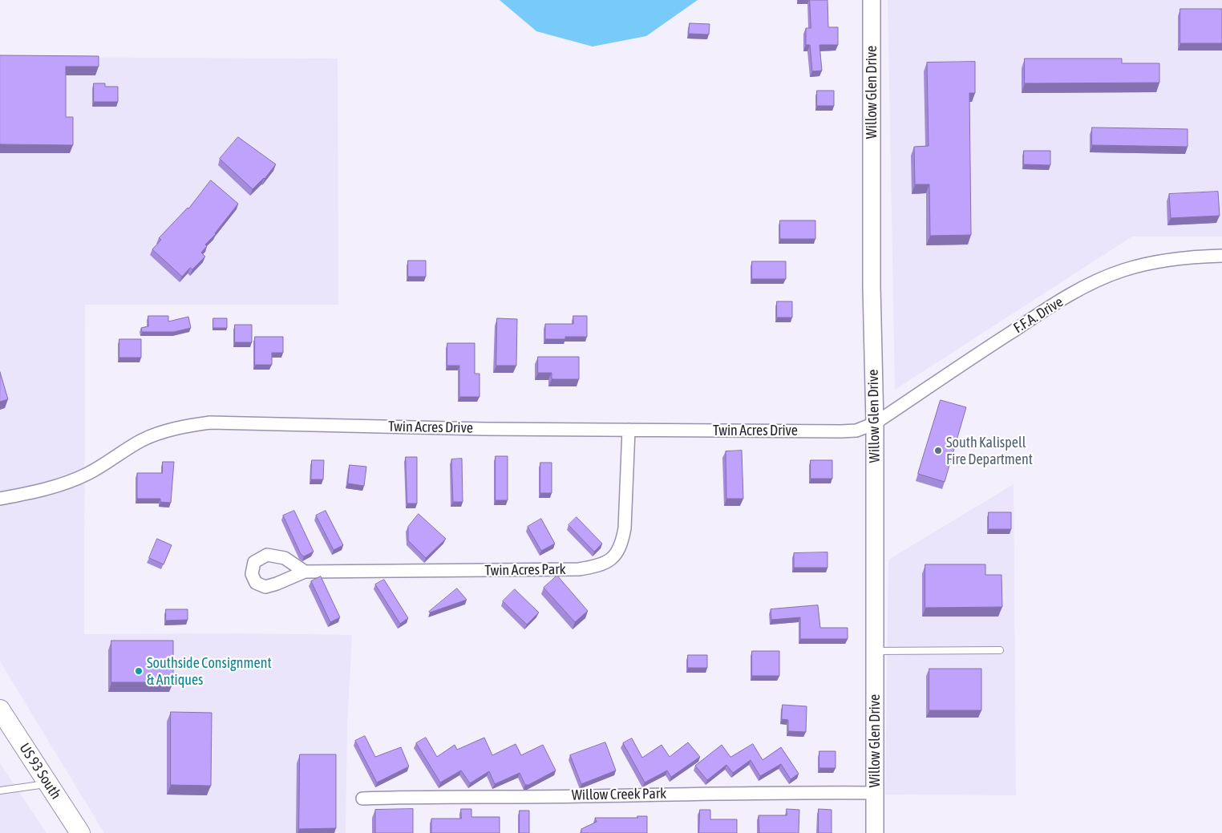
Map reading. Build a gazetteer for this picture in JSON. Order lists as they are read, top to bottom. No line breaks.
{"streets":{"main road":["Willow Glen Drive","US 93 South"],"street":["F.F.A. Drive","Twin Acres Drive","Twin Acres Park","Willow Creek Park"]},"crossings":[["Willow Glen Drive","F.F.A. Drive"],["Willow Glen Drive","Twin Acres Drive"],["Willow Glen Drive","Willow Creek Park"],["F.F.A. Drive","Twin Acres Drive"],["Twin Acres Drive","Twin Acres Park"]],"places":["South Kalispell Fire Department","Southside Consignment & Antiques"]}
